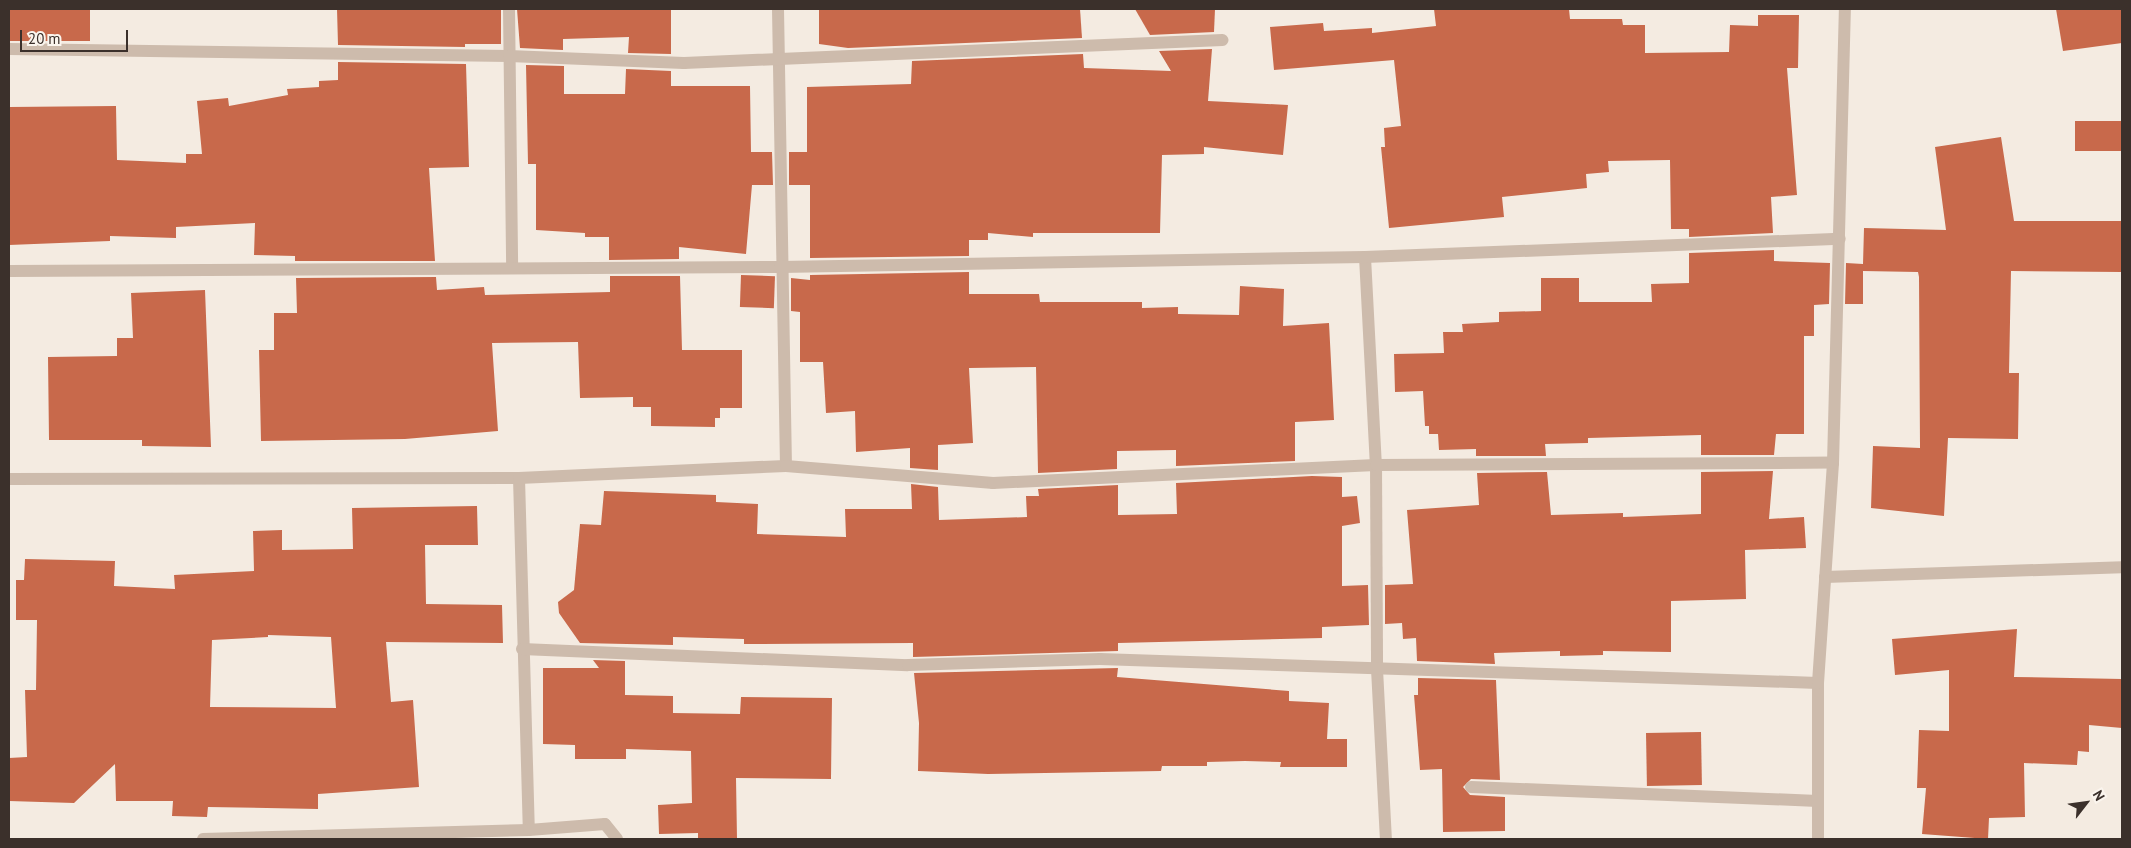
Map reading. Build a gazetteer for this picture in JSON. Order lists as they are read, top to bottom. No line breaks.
{"scale_bar":"20 m","north":"top right"}
